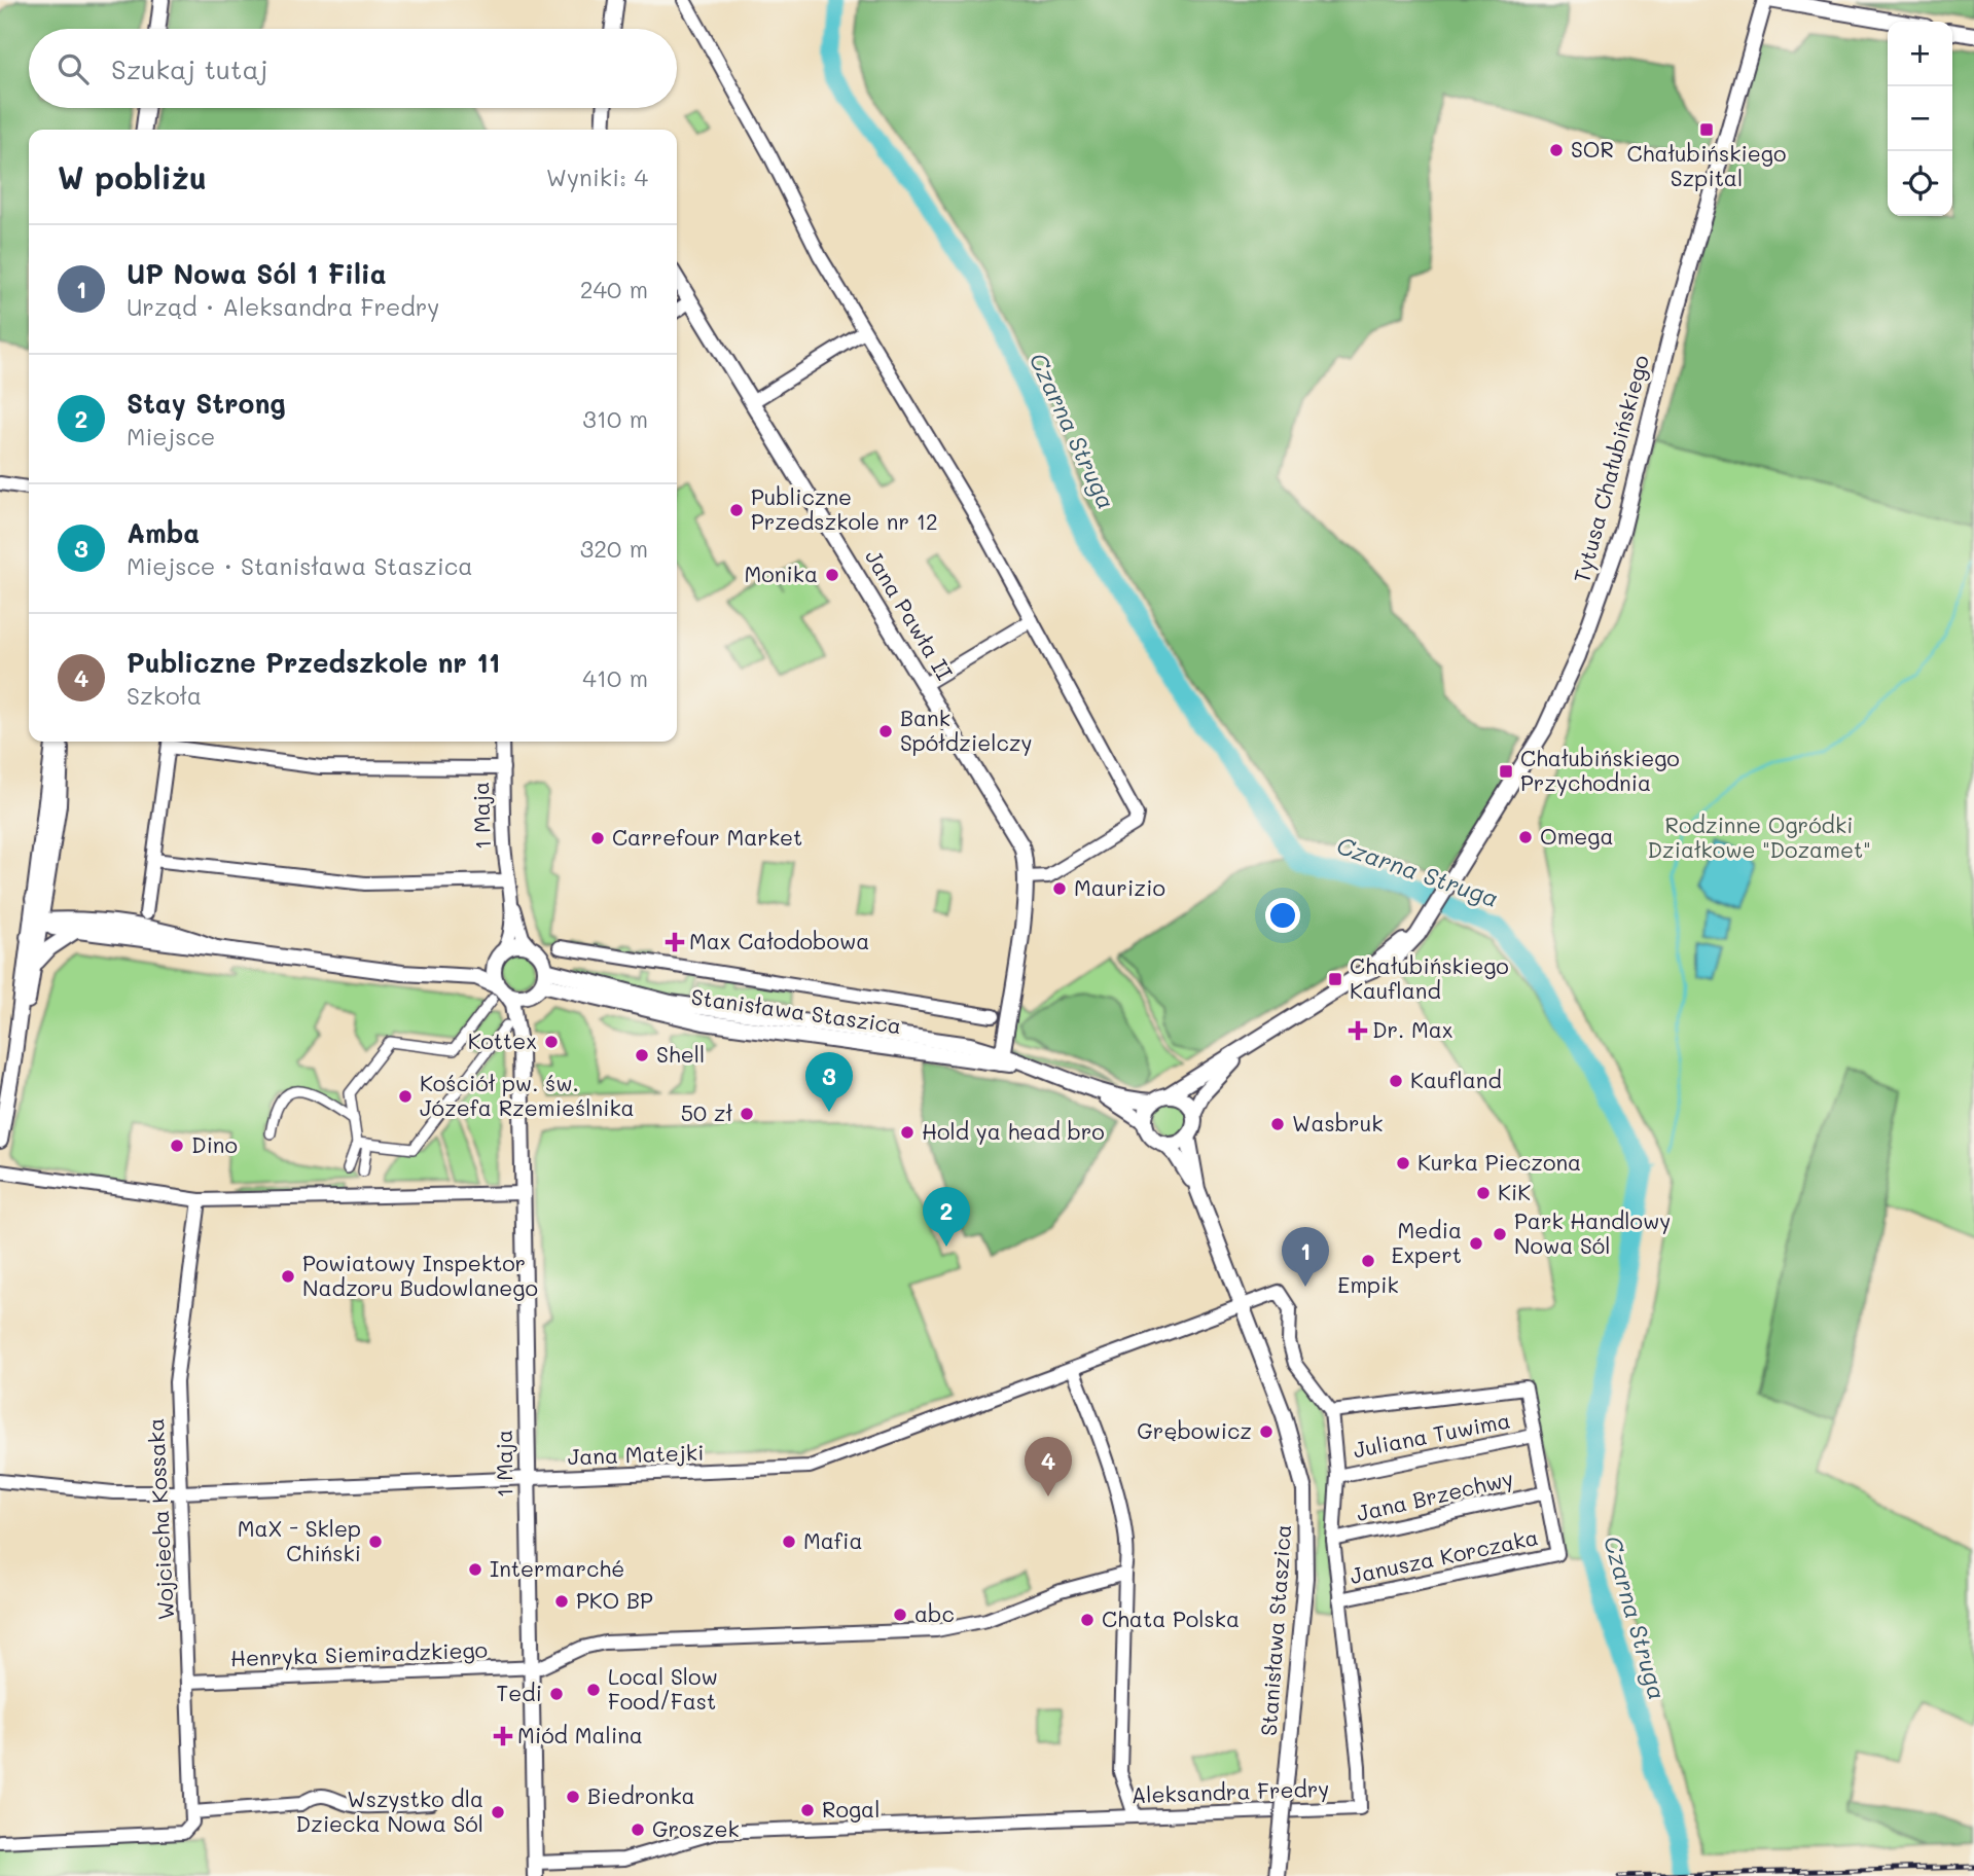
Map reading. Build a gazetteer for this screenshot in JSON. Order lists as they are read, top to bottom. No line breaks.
{"streets":{"street":["Tytusa Chałubińskiego","Jana Pawła II","1 Maja","Stanisława Staszica","Juliana Tuwima","Jana Matejki","Jana Brzechwy","Wojciecha Kossaka","Janusza Korczaka","Henryka Siemiradzkiego","Aleksandra Fredry"]},"crossings":[["Tytusa Chałubińskiego","Stanisława Staszica"],["Jana Pawła II","Stanisława Staszica"],["1 Maja","Stanisława Staszica"],["1 Maja","Jana Matejki"],["1 Maja","Henryka Siemiradzkiego"],["1 Maja","Aleksandra Fredry"],["Stanisława Staszica","Jana Matejki"],["Juliana Tuwima","Aleksandra Fredry"],["Jana Matejki","Wojciecha Kossaka"],["Jana Brzechwy","Janusza Korczaka"],["Jana Brzechwy","Aleksandra Fredry"],["Wojciecha Kossaka","Henryka Siemiradzkiego"],["Janusza Korczaka","Aleksandra Fredry"]],"water":["Czarna Struga"],"parks":["Rodzinne Ogródki Działkowe \"Dozamet\""],"places":{"transit":["Chałubińskiego Szpital","Chałubińskiego Przychodnia","Chałubińskiego Kaufland"],"other":["SOR","Publiczne Przedszkole nr 12","Monika","Bank Spółdzielczy","Omega","Carrefour Market","Maurizio","Kottex","Shell","Kaufland","Kościół pw. św. Józefa Rzemieślnika","50 zł","Wasbruk","Hold ya head bro","Dino","Kurka Pieczona","KiK","Park Handlowy Nowa Sól","Media Expert","Empik","Powiatowy Inspektor Nadzoru Budowlanego","Grębowicz","MaX - Sklep Chiński","Mafia","Intermarché","PKO BP","abc","Chata Polska","Local Slow Food/Fast","Tedi","Biedronka","Rogal","Wszystko dla Dziecka Nowa Sól","Groszek"],"health":["Max Całodobowa","Dr. Max","Miód Malina"]},"page":{"map_buttons":["+","−"],"search":"Szukaj tutaj","heading":["W pobliżu","Wyniki: 4"],"list":[{"mark":"1","name":"UP Nowa Sól 1 Filia","note":"Urząd · Aleksandra Fredry","value":"240 m"},{"mark":"2","name":"Stay Strong","note":"Miejsce","value":"310 m"},{"mark":"3","name":"Amba","note":"Miejsce · Stanisława Staszica","value":"320 m"},{"mark":"4","name":"Publiczne Przedszkole nr 11","note":"Szkoła","value":"410 m"}],"pins":["3","2","1","4"]}}
